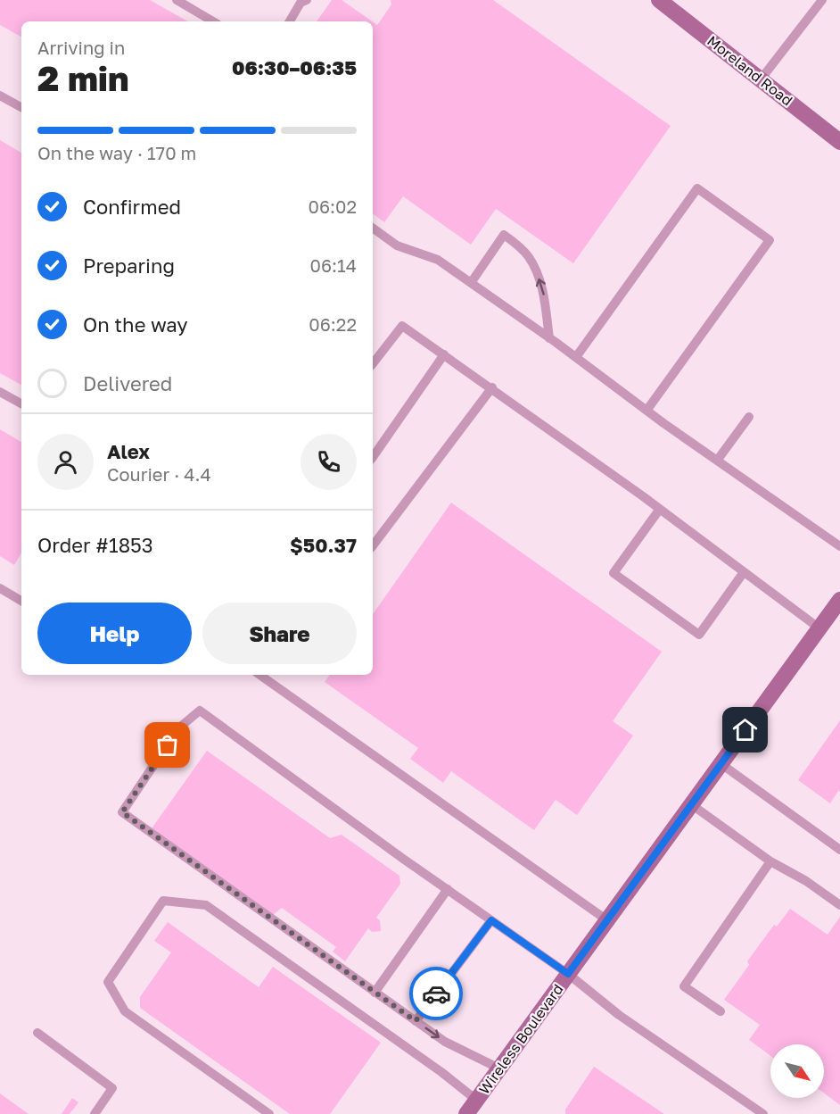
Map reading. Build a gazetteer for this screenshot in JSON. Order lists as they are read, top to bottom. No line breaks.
{"streets":{"street":["Moreland Road","Wireless Boulevard"]},"north":"bottom right","page":{"heading":["2 min","Arriving in","06:30–06:35"],"panel":["Alex","Courier · 4.4","Order #1853","$50.37"],"bar":"On the way · 170 m","list":[["Confirmed","06:02"],["Preparing","06:14"],["On the way","06:22"],"Delivered"],"buttons":["Help","Share"]}}
